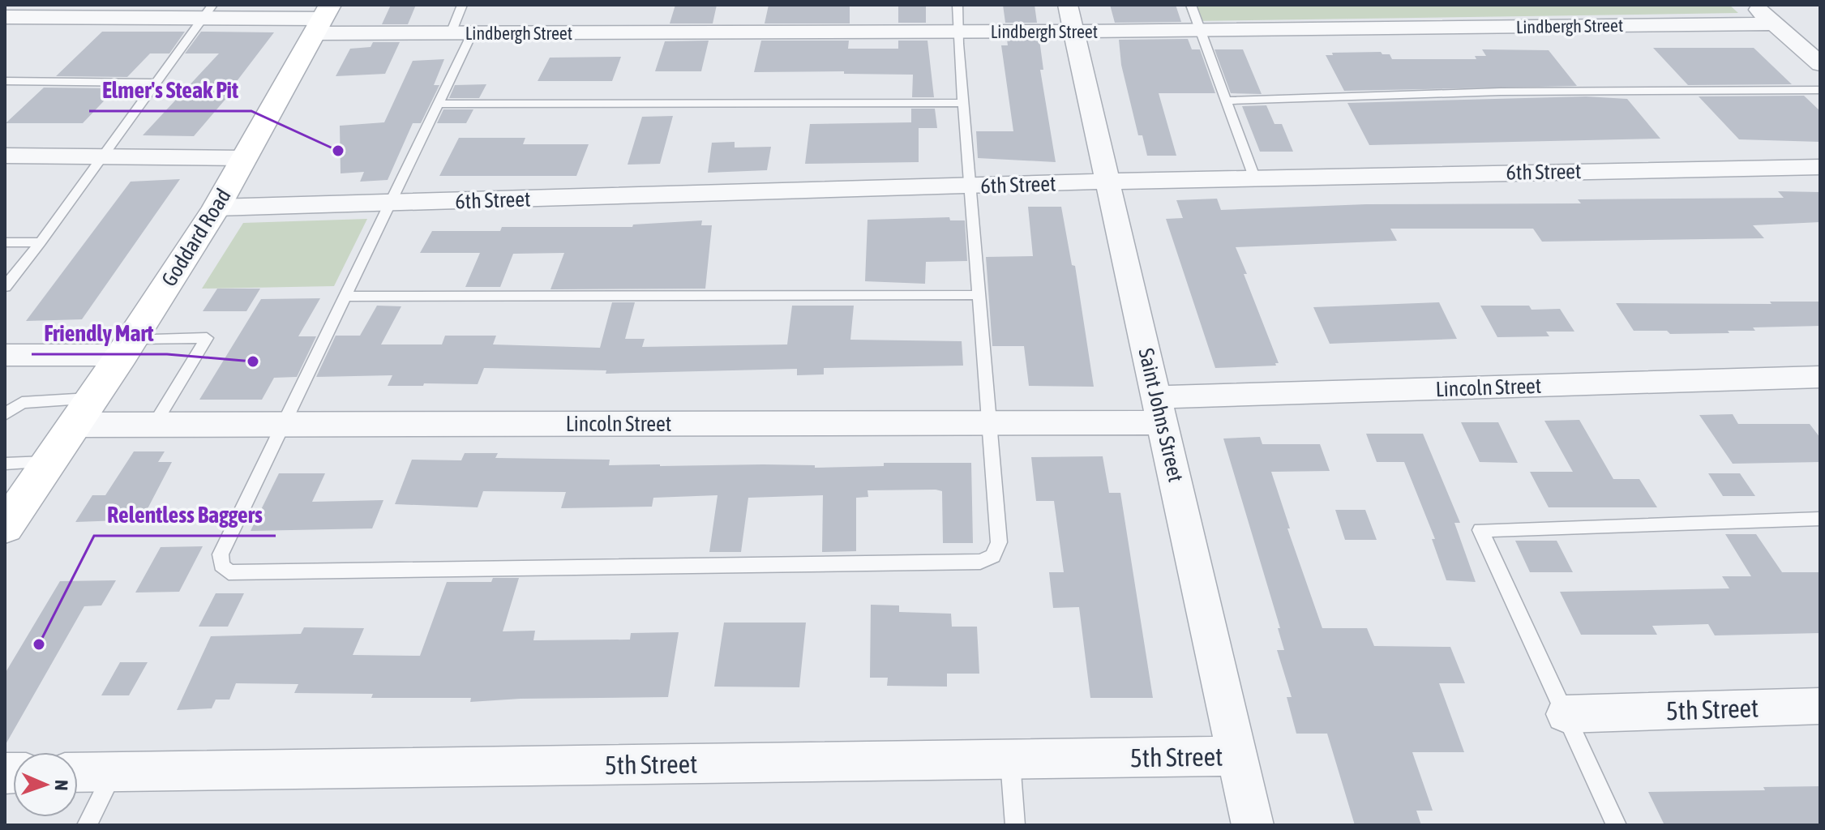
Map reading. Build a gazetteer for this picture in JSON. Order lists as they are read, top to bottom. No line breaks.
{"streets":{"street":["Lindbergh Street","6th Street","Goddard Road","Lincoln Street","Saint Johns Street","5th Street"]},"crossings":[["Lindbergh Street","Goddard Road"],["Lindbergh Street","Saint Johns Street"],["6th Street","Goddard Road"],["6th Street","Saint Johns Street"],["Goddard Road","Lincoln Street"],["Lincoln Street","Saint Johns Street"],["Saint Johns Street","5th Street"]],"places":["Elmer's Steak Pit","Friendly Mart","Relentless Baggers"],"north":"right"}
